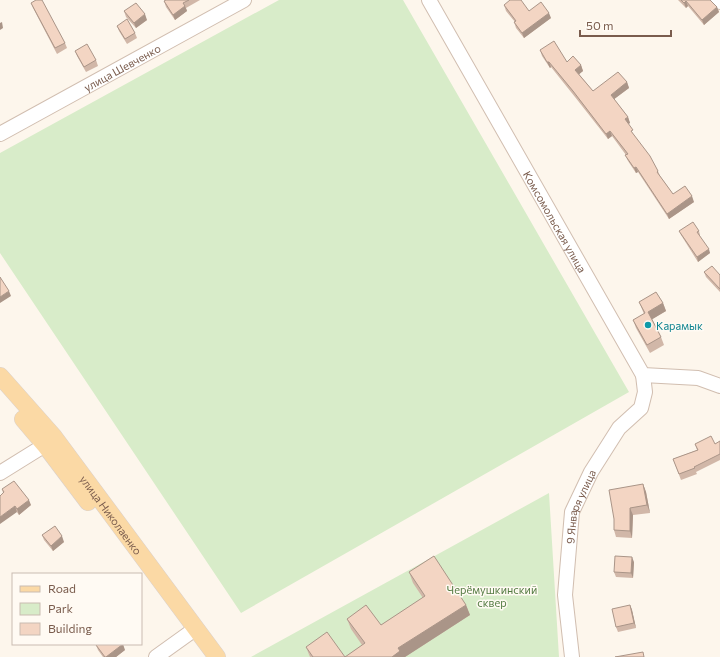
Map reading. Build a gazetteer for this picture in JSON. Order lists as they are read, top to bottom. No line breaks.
{"streets":{"main road":["улица Николаенко"],"street":["улица Шевченко","Комсомольская улица","9 Января улица"]},"crossings":[["Комсомольская улица","9 Января улица"]],"parks":["Черёмушкинский сквер"],"places":["Карамык"],"legend":["Road","Park","Building"],"scale_bar":"50 m"}
